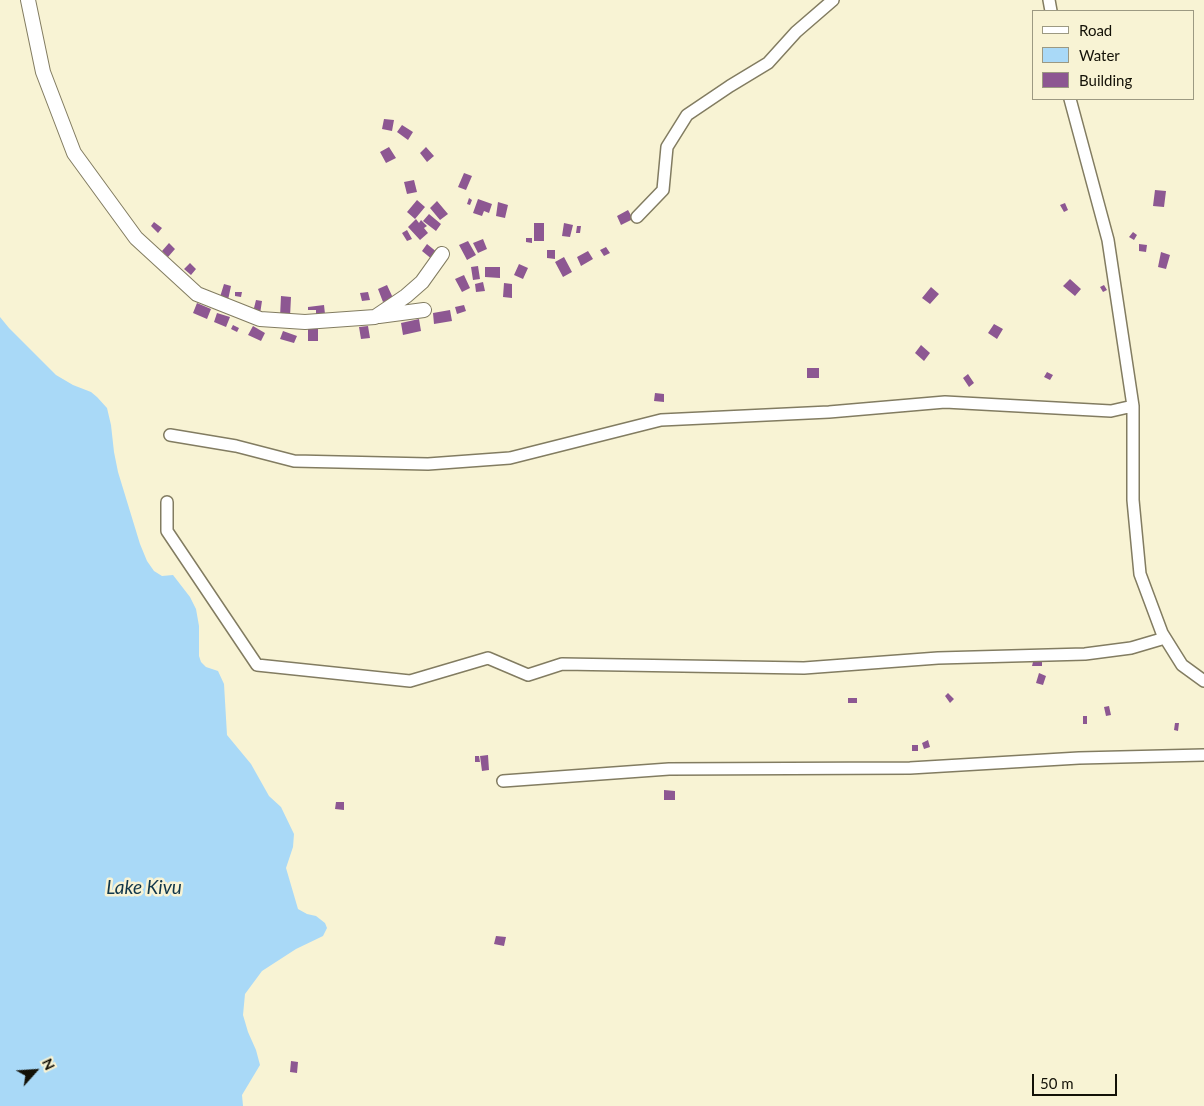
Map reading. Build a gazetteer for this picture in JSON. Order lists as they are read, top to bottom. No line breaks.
{"water":["Lake Kivu"],"legend":["Road","Water","Building"],"scale_bar":"50 m","north":"top right"}
